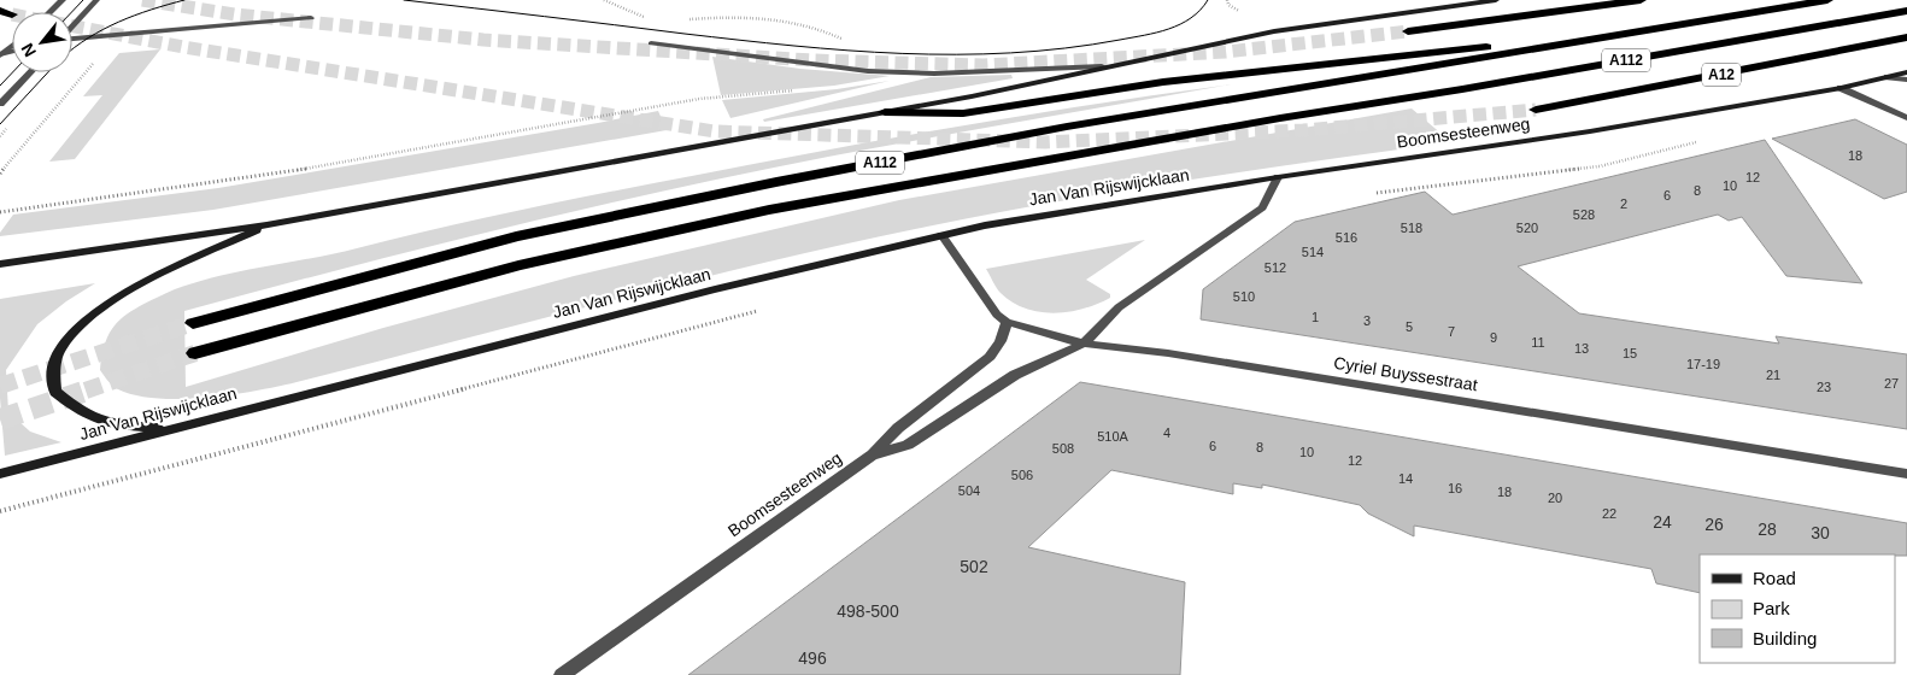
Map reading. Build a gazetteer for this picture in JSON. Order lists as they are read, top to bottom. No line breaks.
{"streets":{"highway":["A112","A12"],"main road":["Boomsesteenweg","Jan Van Rijswijcklaan"],"street":["Cyriel Buyssestraat"]},"crossings":[["Boomsesteenweg","Jan Van Rijswijcklaan"],["Boomsesteenweg","Cyriel Buyssestraat"]],"house_numbers":["18","12","10","8","6","2","528","518","520","516","514","512","510","1","3","5","7","9","11","13","15","17-19","21","27","23","4","510A","6","8","508","10","12","506","14","16","504","18","20","22","24","26","28","30","502","498-500","496"],"legend":["Road","Park","Building"],"north":"bottom left"}
